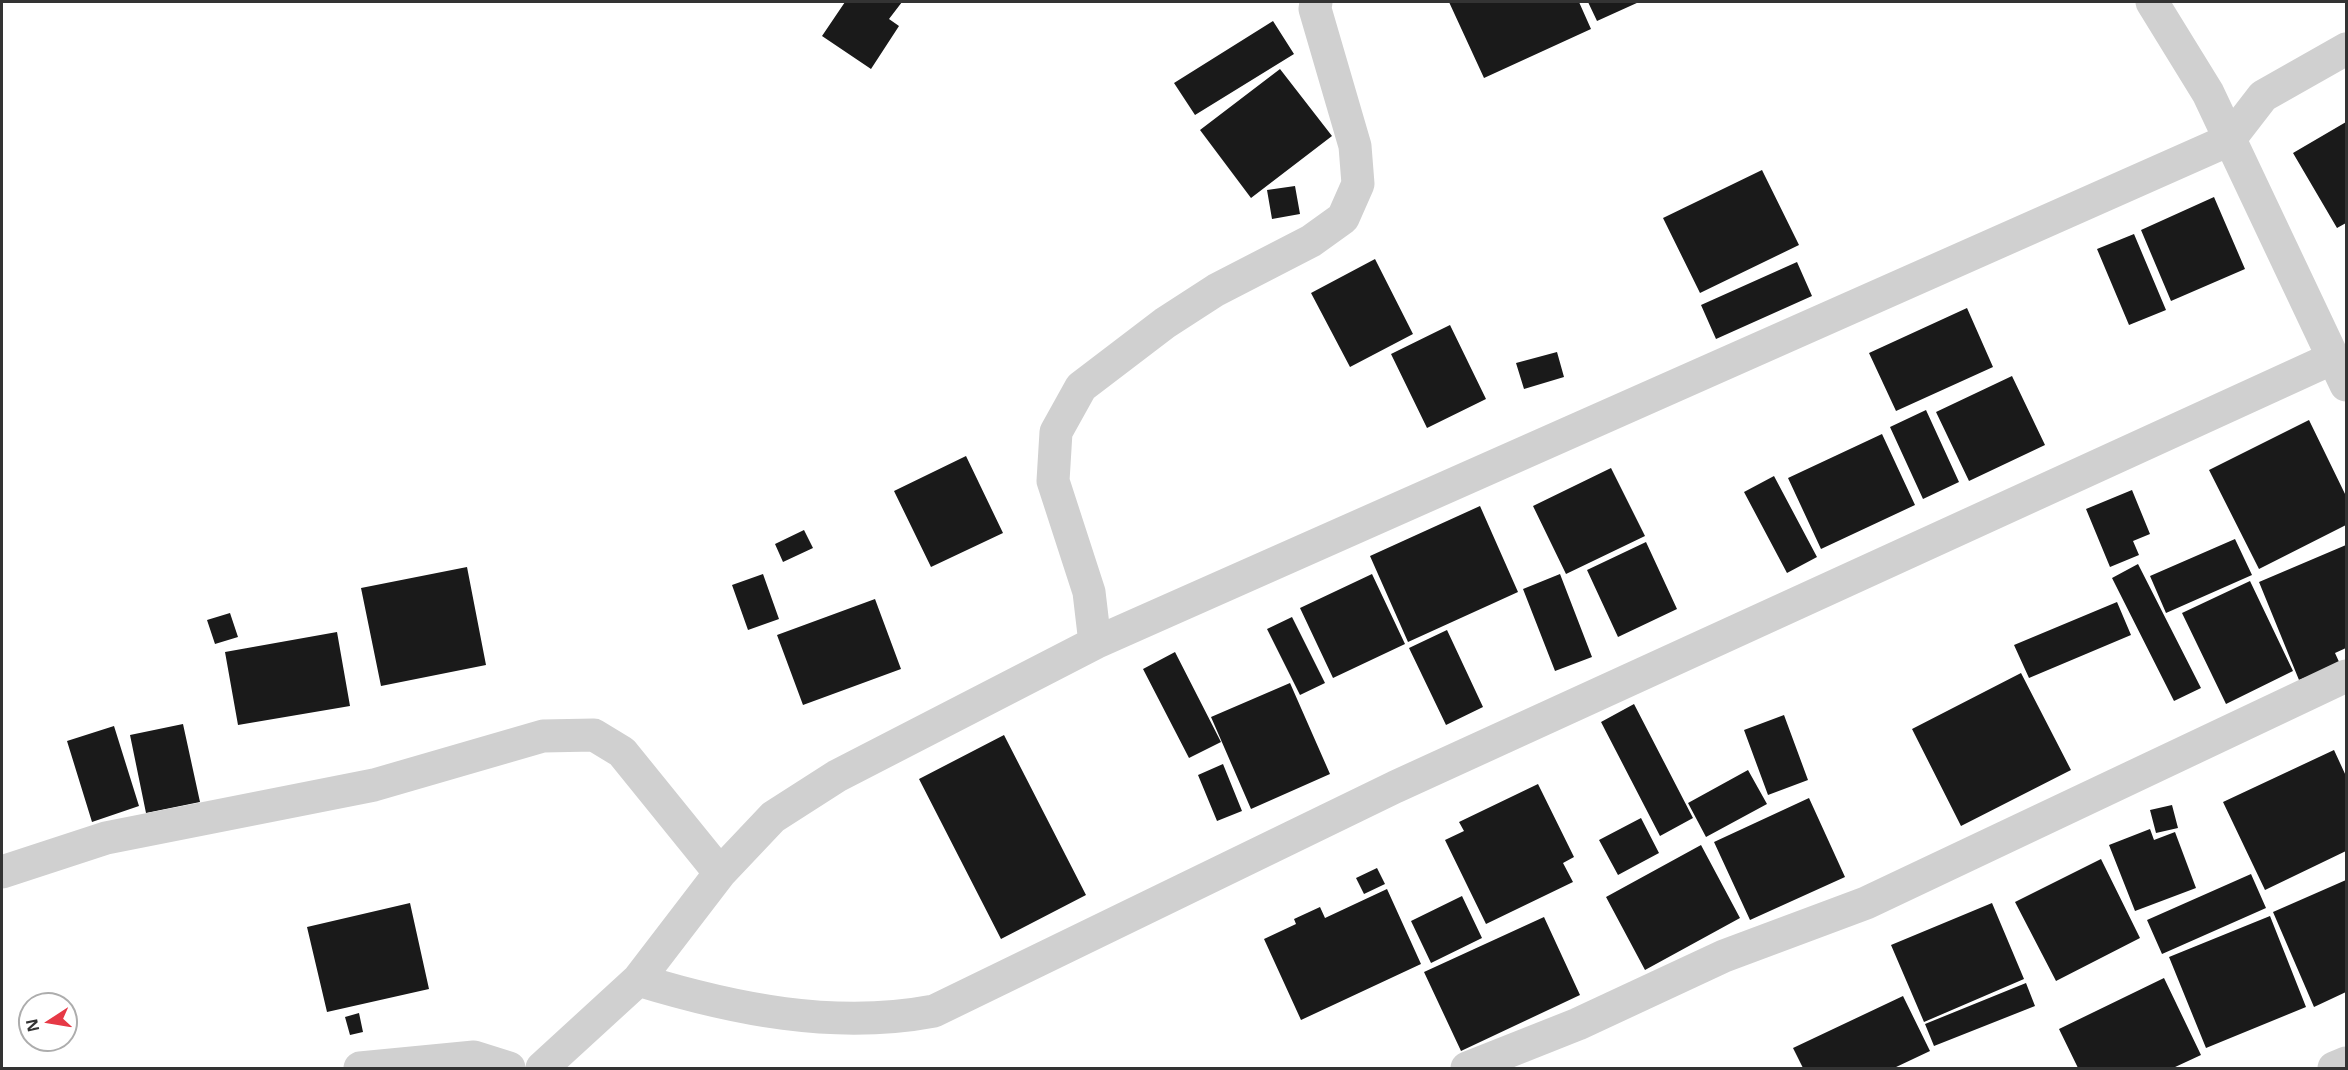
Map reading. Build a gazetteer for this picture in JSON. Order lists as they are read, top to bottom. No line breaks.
{"north":"left"}
